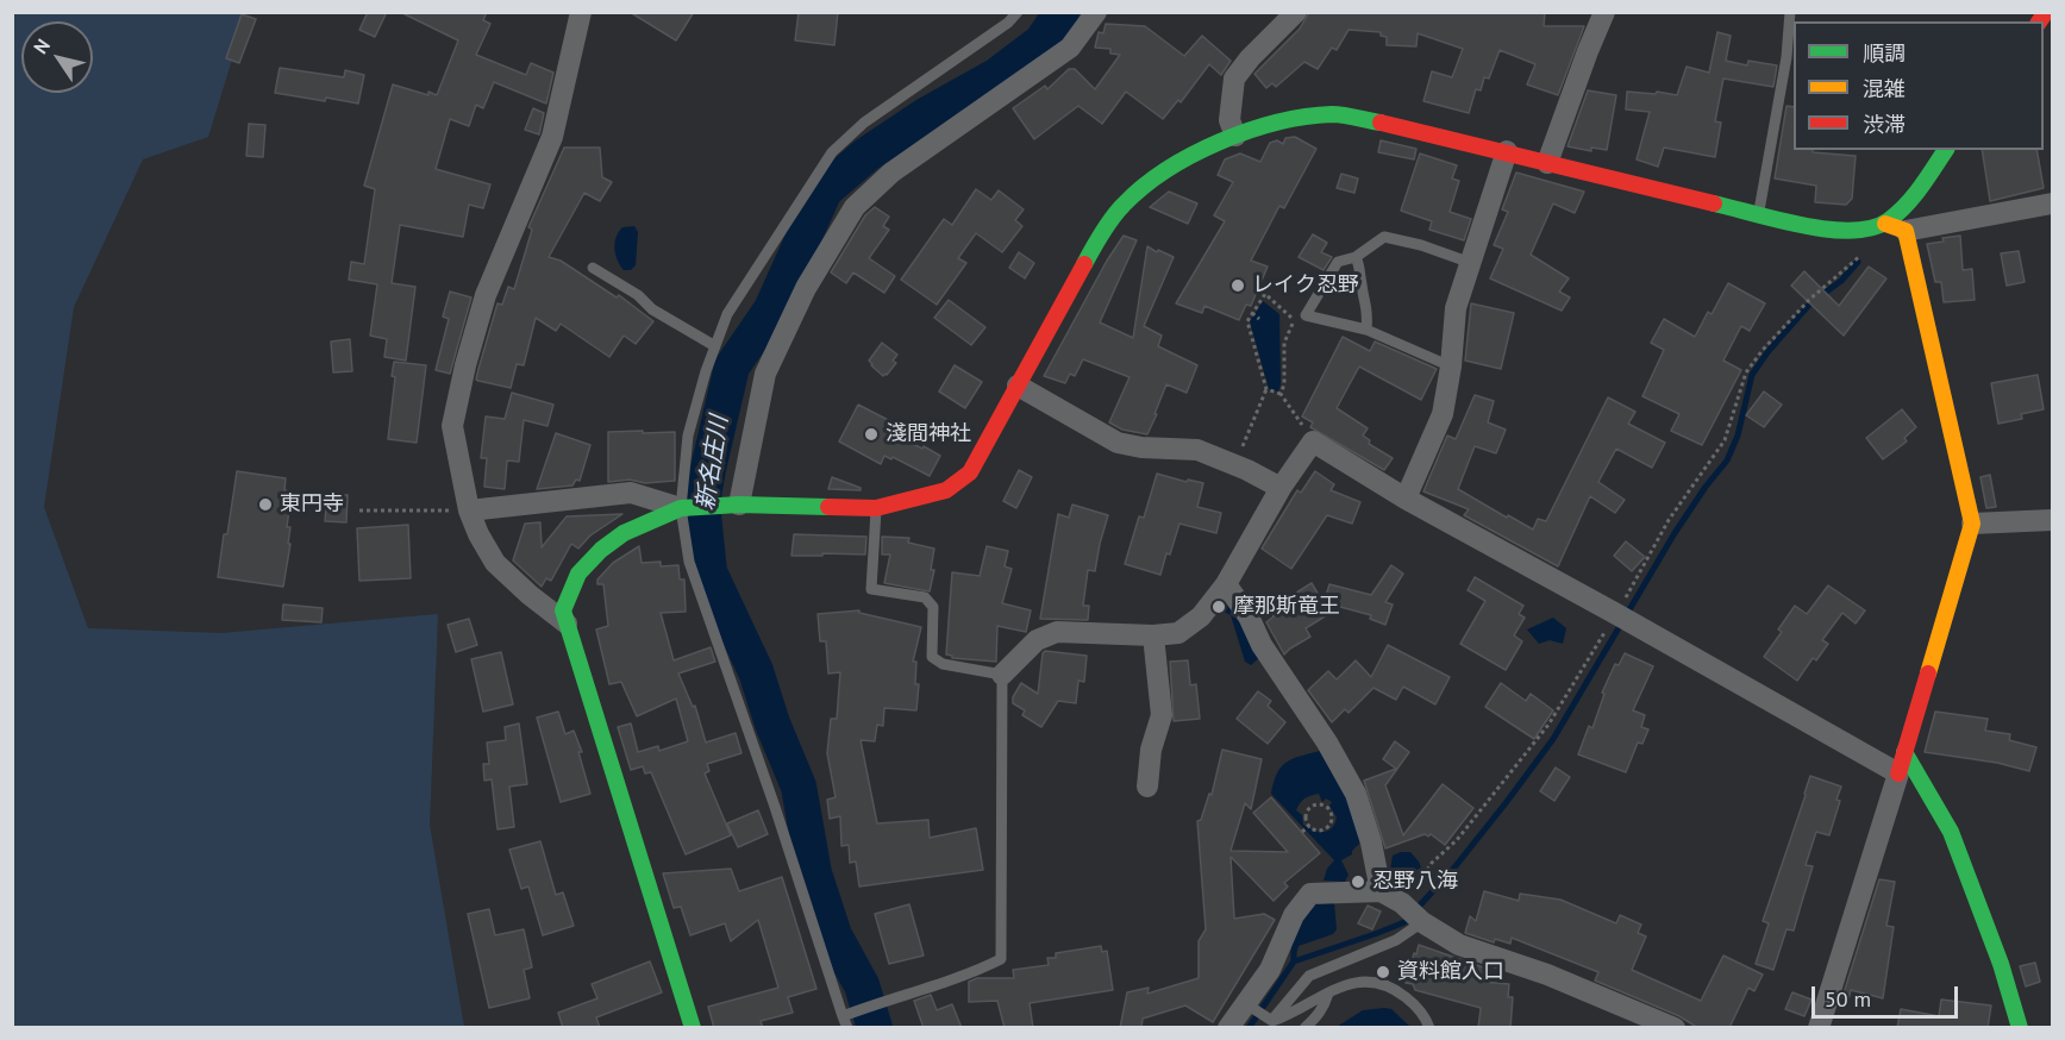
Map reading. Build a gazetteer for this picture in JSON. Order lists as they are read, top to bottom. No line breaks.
{"water":["新名庄川"],"places":["レイク忍野","淺間神社","東円寺","摩那斯竜王","忍野八海","資料館入口"],"legend":["順調","混雑","渋滞"],"scale_bar":"50 m","north":"top left"}
